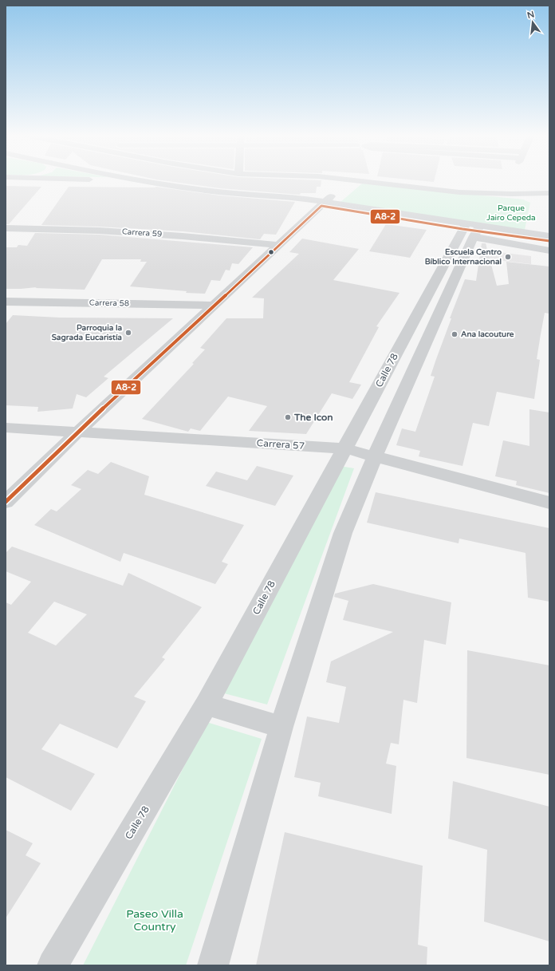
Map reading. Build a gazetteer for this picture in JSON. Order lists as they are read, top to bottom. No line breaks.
{"streets":{"street":["Carrera 59","Carrera 58","Calle 78","Carrera 57"]},"crossings":[["Calle 78","Carrera 57"]],"parks":["Parque Jairo Cepeda","Paseo Villa Country"],"places":["Escuela Centro Bíblico Internacional","Parroquia la Sagrada Eucaristía","Ana lacouture","The Icon"],"lines":["transit line A8-2"],"north":"top"}
